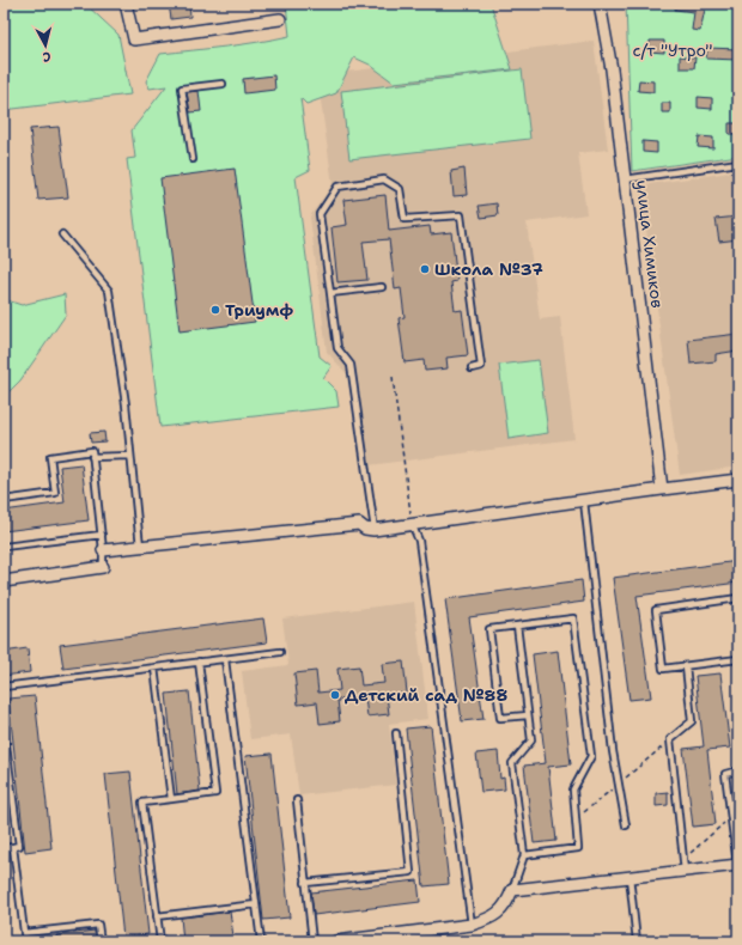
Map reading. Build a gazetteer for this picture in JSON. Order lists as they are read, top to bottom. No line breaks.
{"streets":{"street":["улица Химиков"]},"parks":["с/т \"Утро\""],"places":["Школа №37","Триумф","Детский сад №88"],"north":"bottom"}
